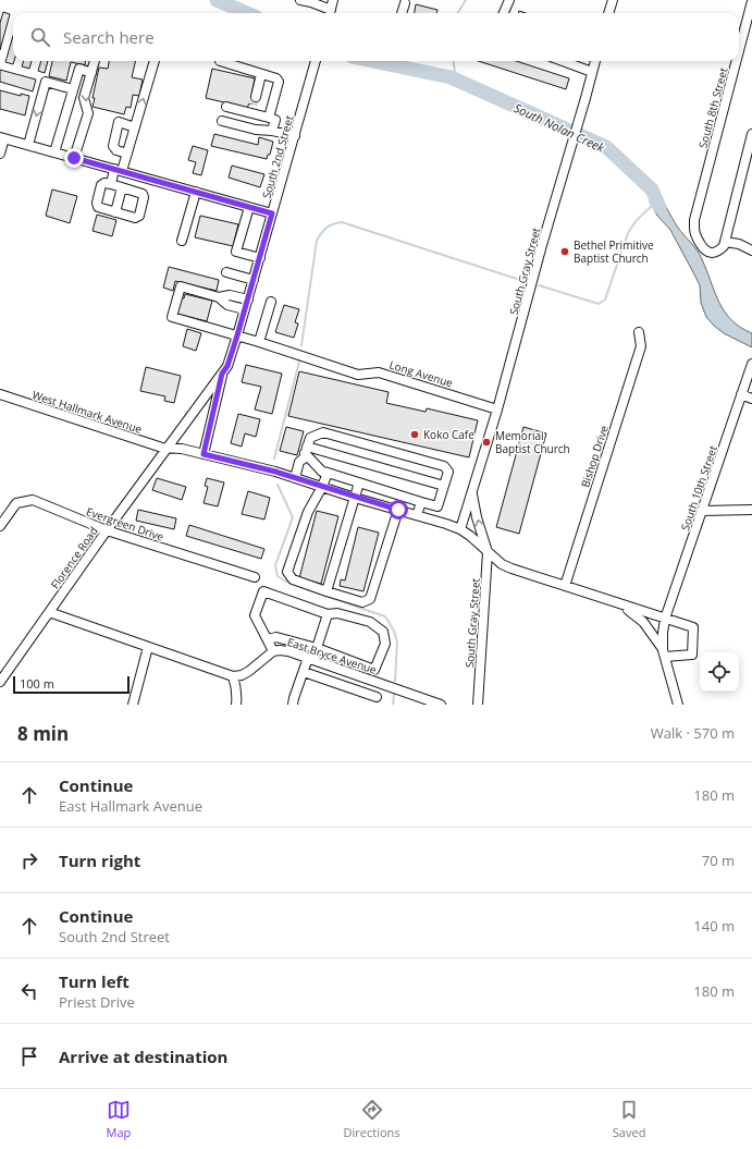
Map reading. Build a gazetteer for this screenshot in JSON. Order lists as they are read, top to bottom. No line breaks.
{"streets":{"street":["South 8th Street","South 2nd Street","South Gray Street","Long Avenue","West Hallmark Avenue","Bishop Drive","South 10th Street","Evergreen Drive","Florence Road","East Bryce Avenue"]},"crossings":[["South 2nd Street","Long Avenue"],["South 2nd Street","West Hallmark Avenue"],["South 2nd Street","Florence Road"],["South Gray Street","Long Avenue"],["South Gray Street","West Hallmark Avenue"],["West Hallmark Avenue","Bishop Drive"],["West Hallmark Avenue","Florence Road"],["Evergreen Drive","Florence Road"]],"water":["South Nolan Creek"],"places":["Bethel Primitive Baptist Church","Koko Cafe","Memorial Baptist Church"],"scale_bar":"100 m","page":{"search":"Search here","scale":"100 m","heading":["8 min","Walk · 570 m"],"list":[["Continue","East Hallmark Avenue","180 m"],["Turn right","70 m"],["Continue","South 2nd Street","140 m"],["Turn left","Priest Drive","180 m"],"Arrive at destination"],"nav":["Map","Directions","Saved"]}}
